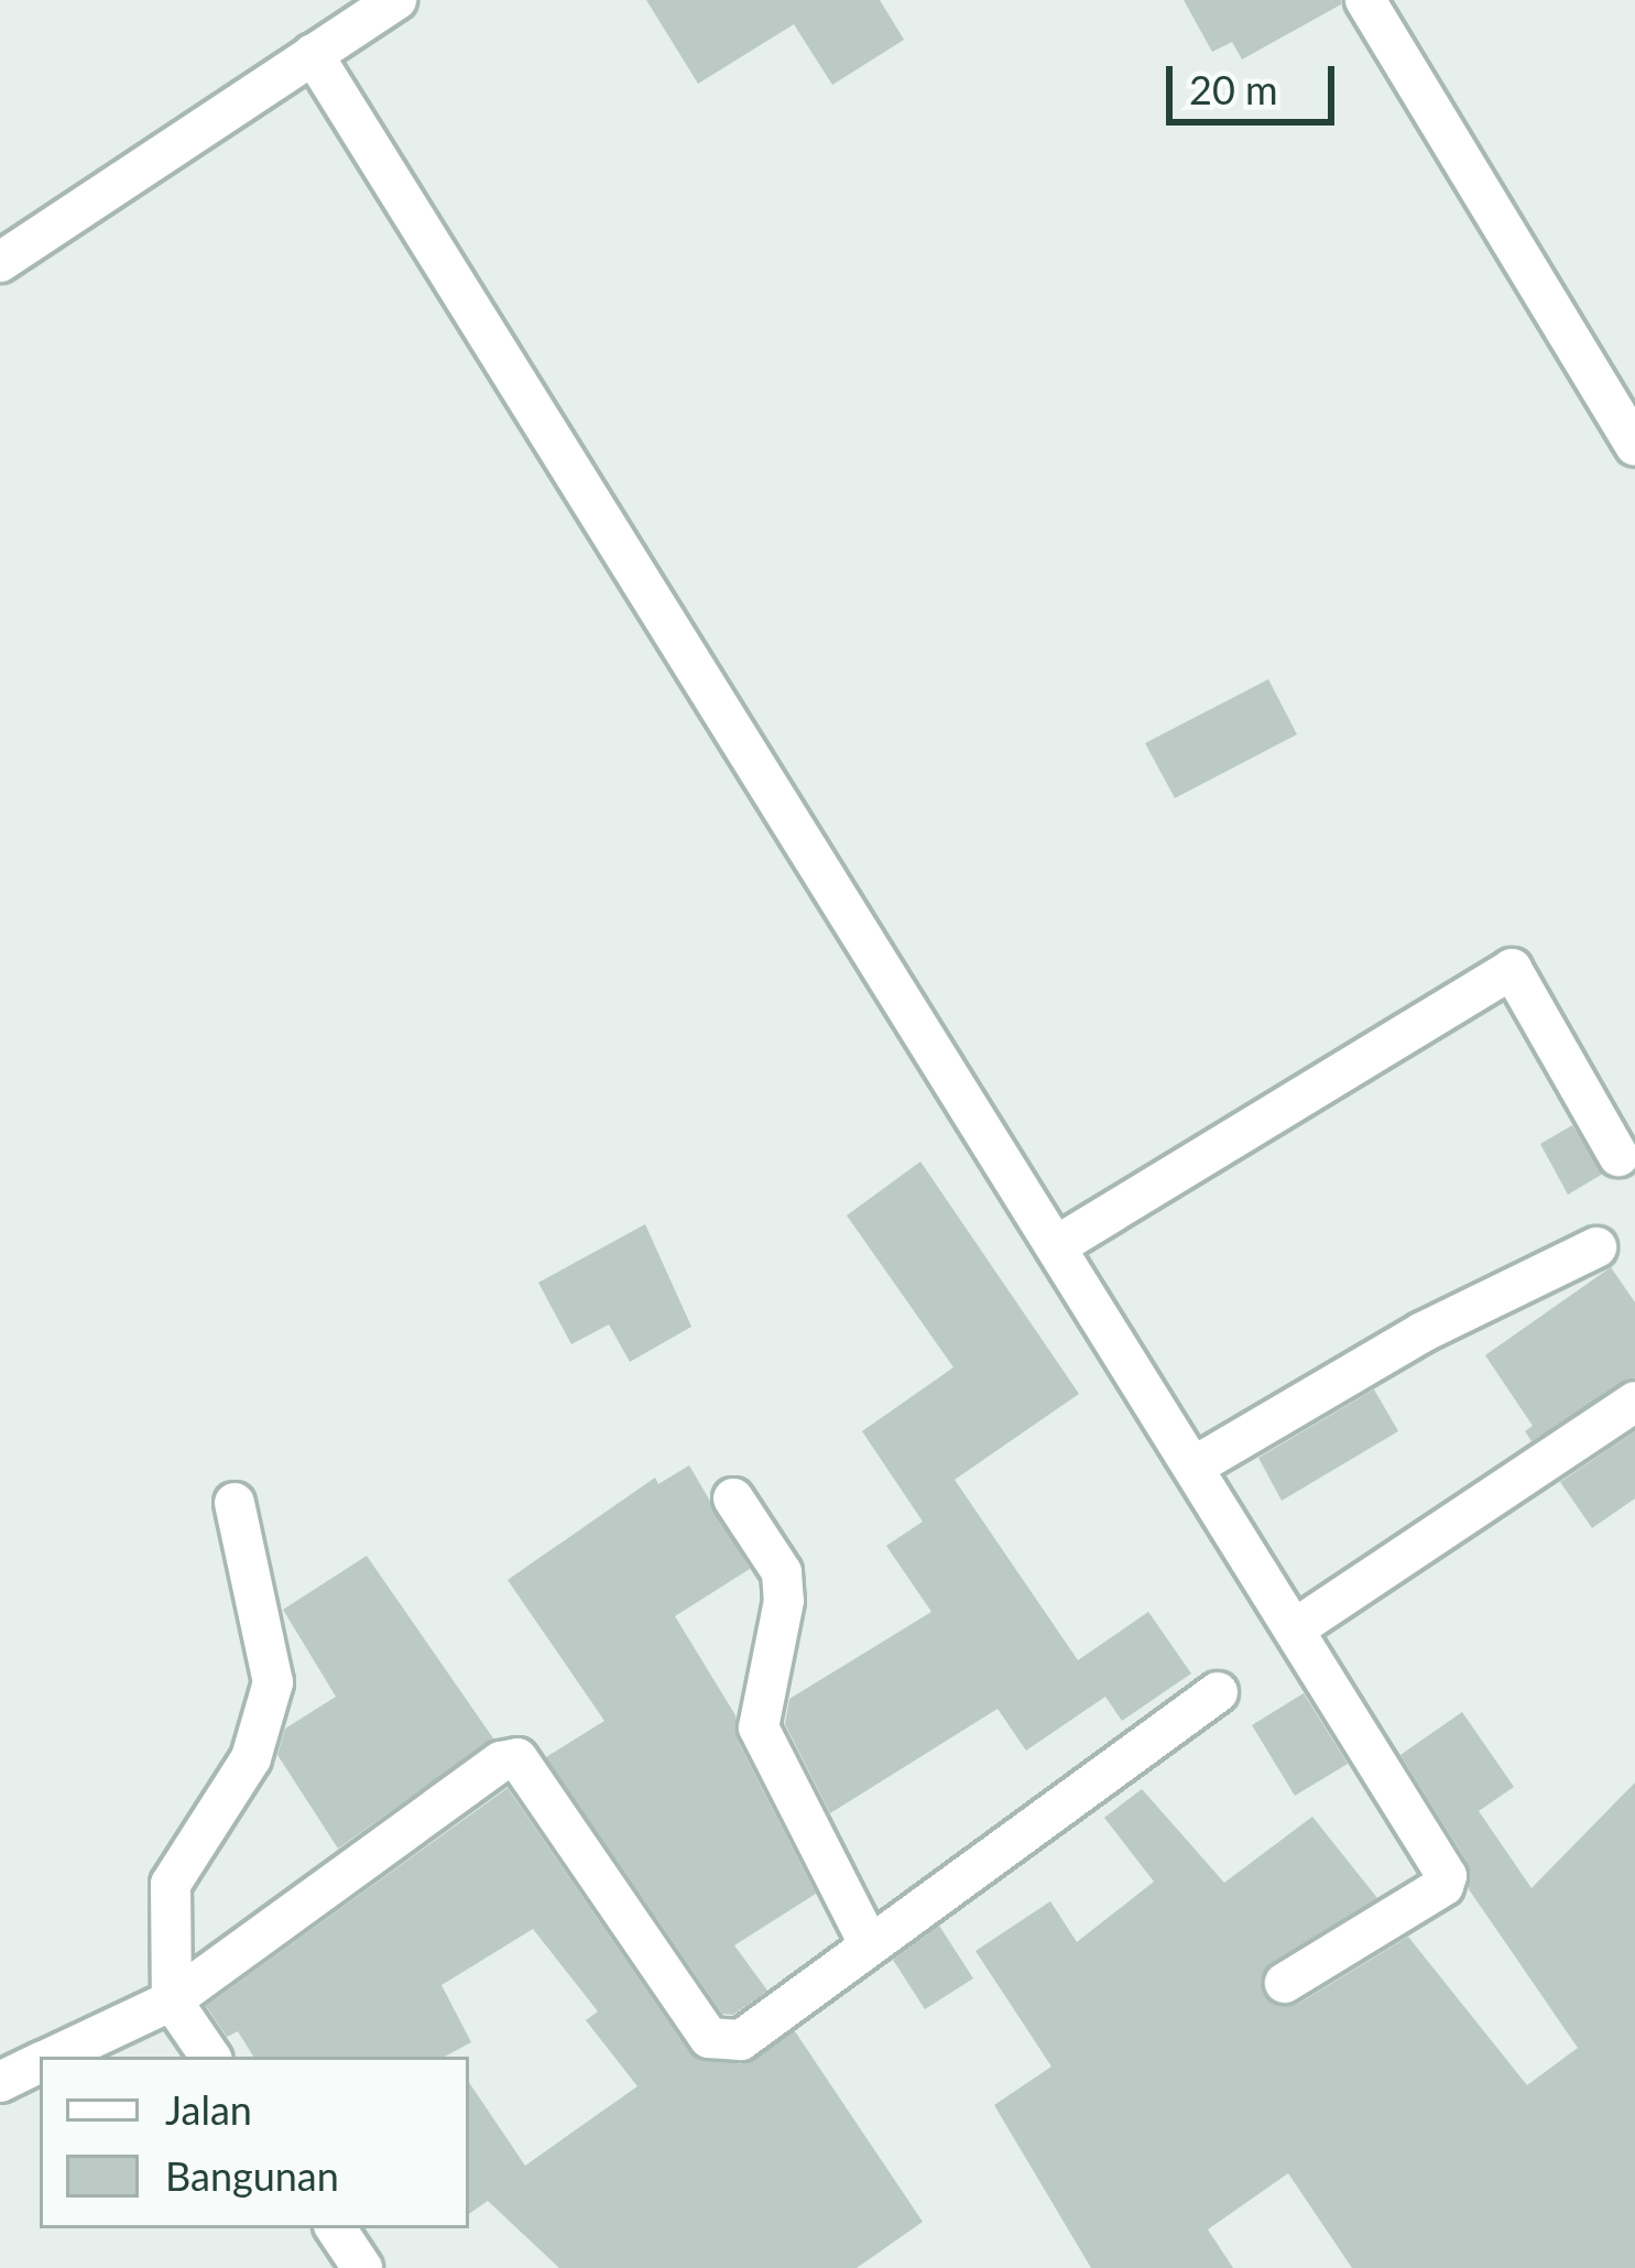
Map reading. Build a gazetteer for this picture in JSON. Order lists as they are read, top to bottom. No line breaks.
{"legend":["Jalan","Bangunan"],"scale_bar":"20 m"}
